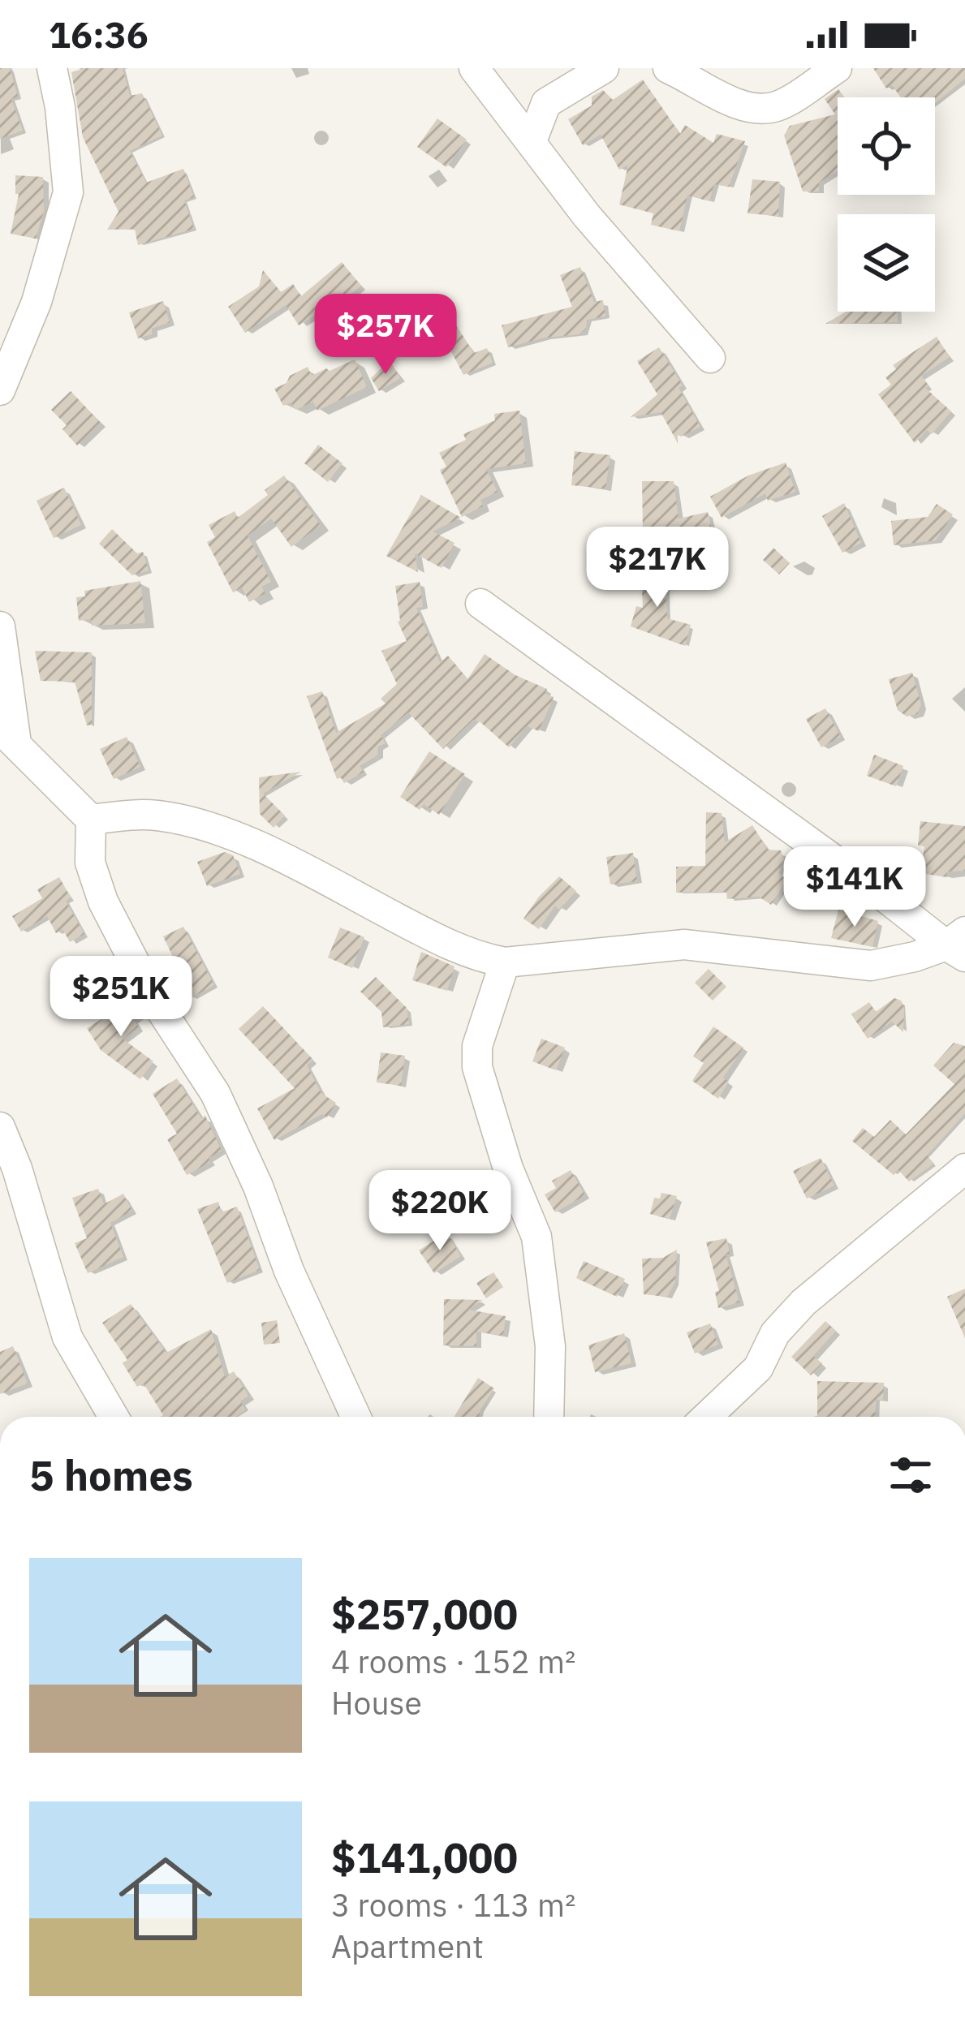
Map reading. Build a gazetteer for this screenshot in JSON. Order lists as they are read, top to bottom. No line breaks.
{"page":{"status":"16:36","price":["$257K","$217K","$141K","$251K","$220K"],"heading":"5 homes","list":[{"name":"$257,000","note":"4 rooms · 152 m² · House"},{"name":"$141,000","note":"3 rooms · 113 m² · Apartment"}]}}
